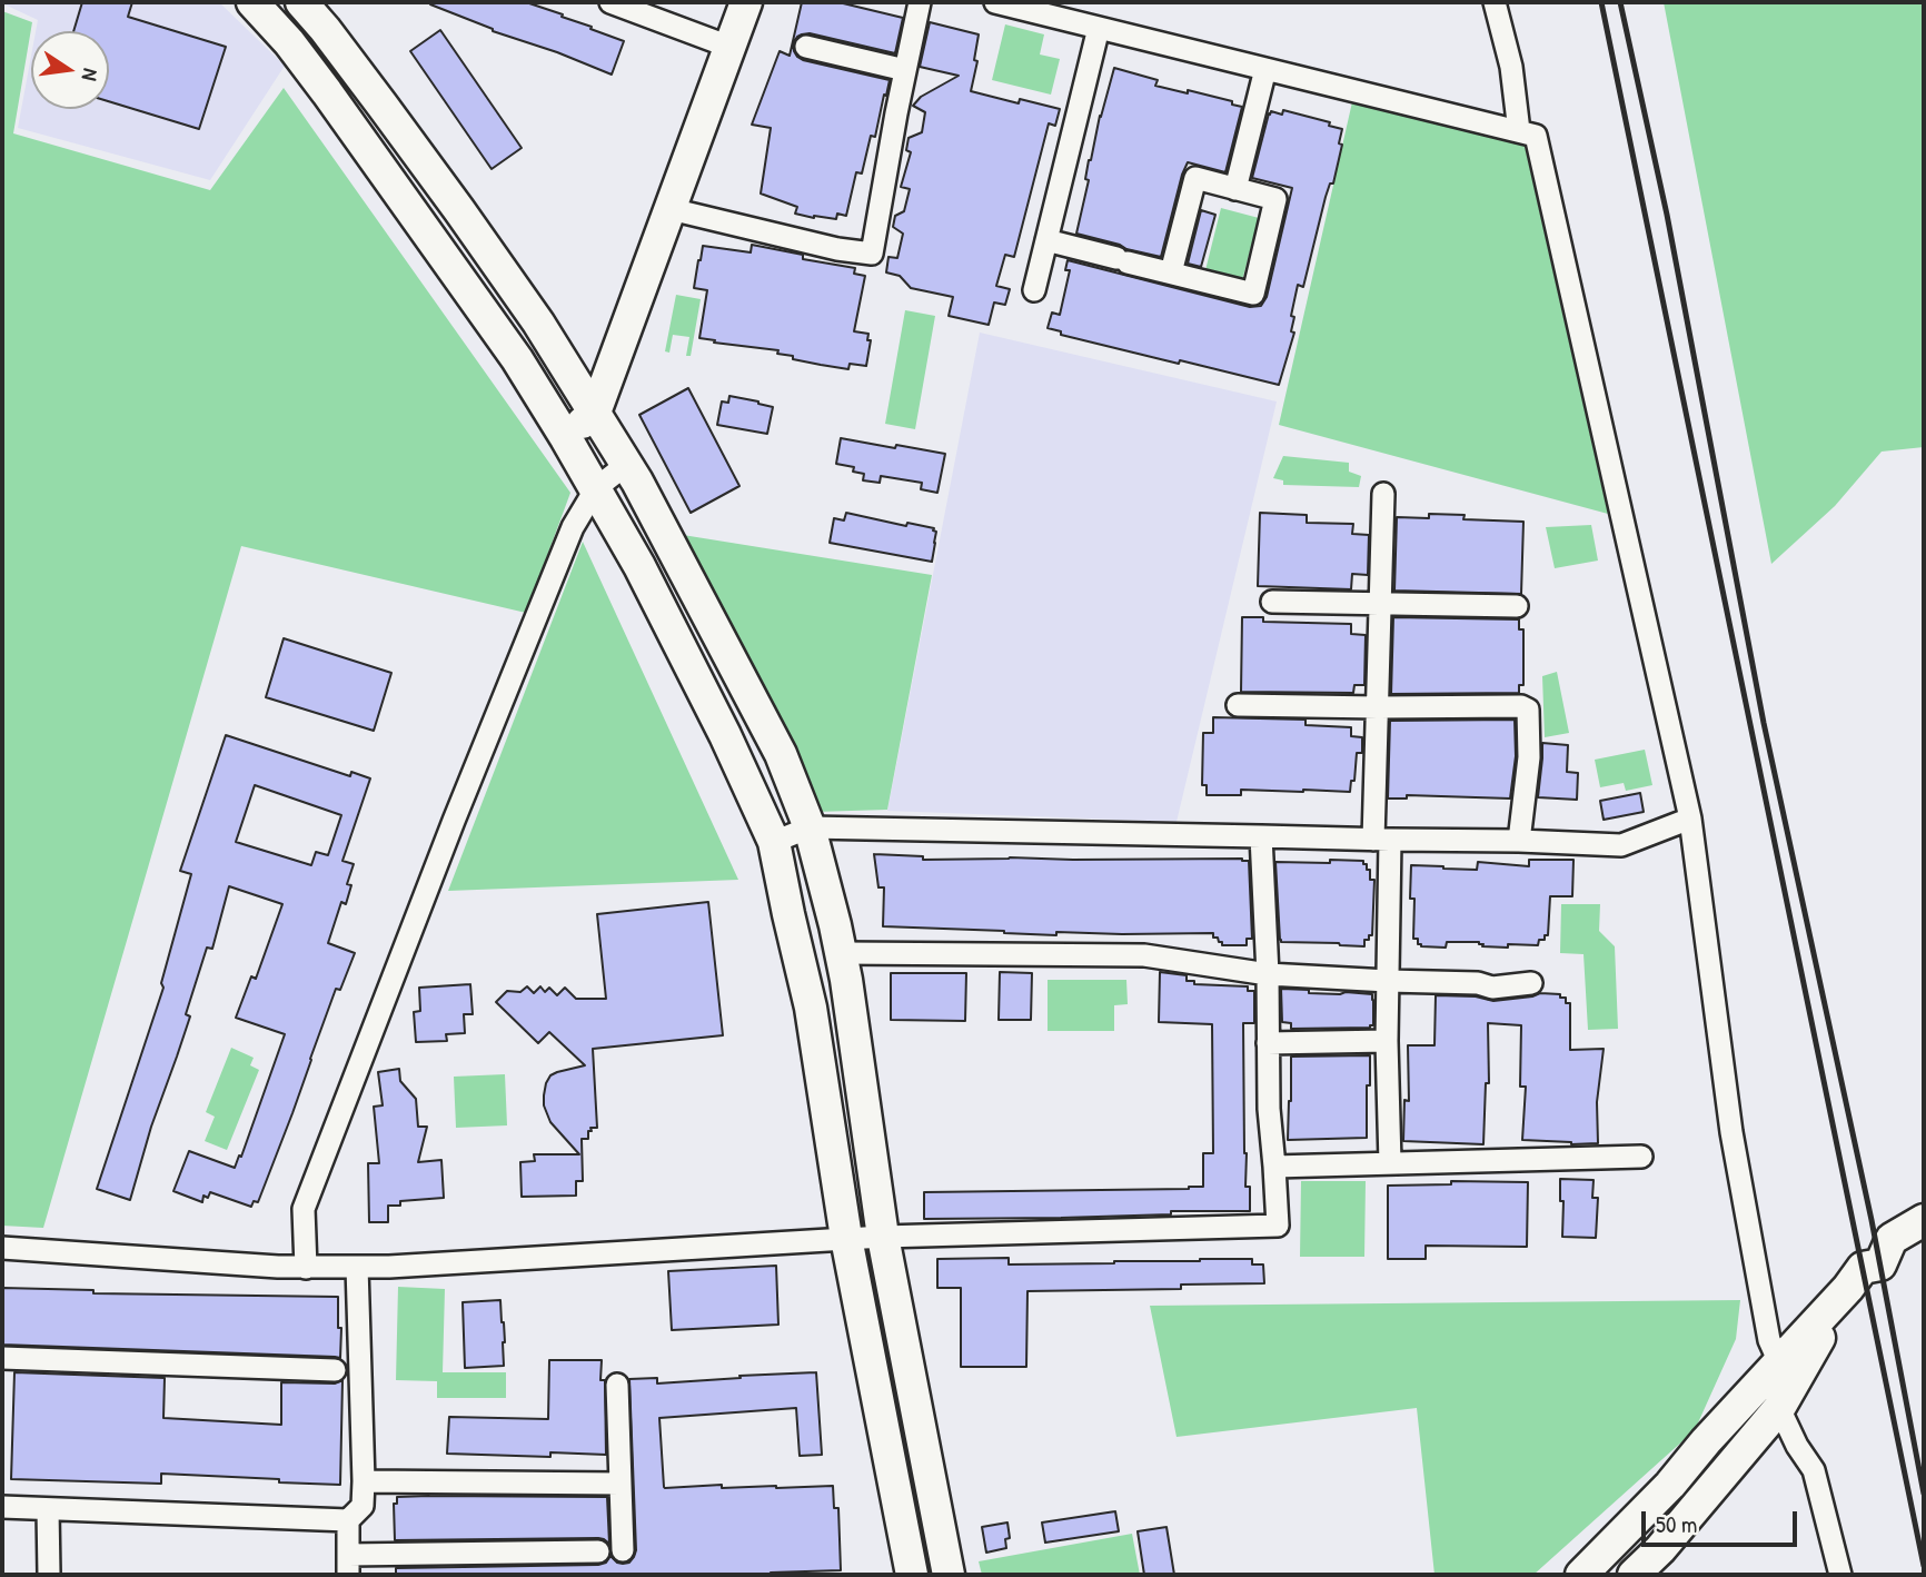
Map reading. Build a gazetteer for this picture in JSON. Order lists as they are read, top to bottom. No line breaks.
{"scale_bar":"50 m","north":"right"}
